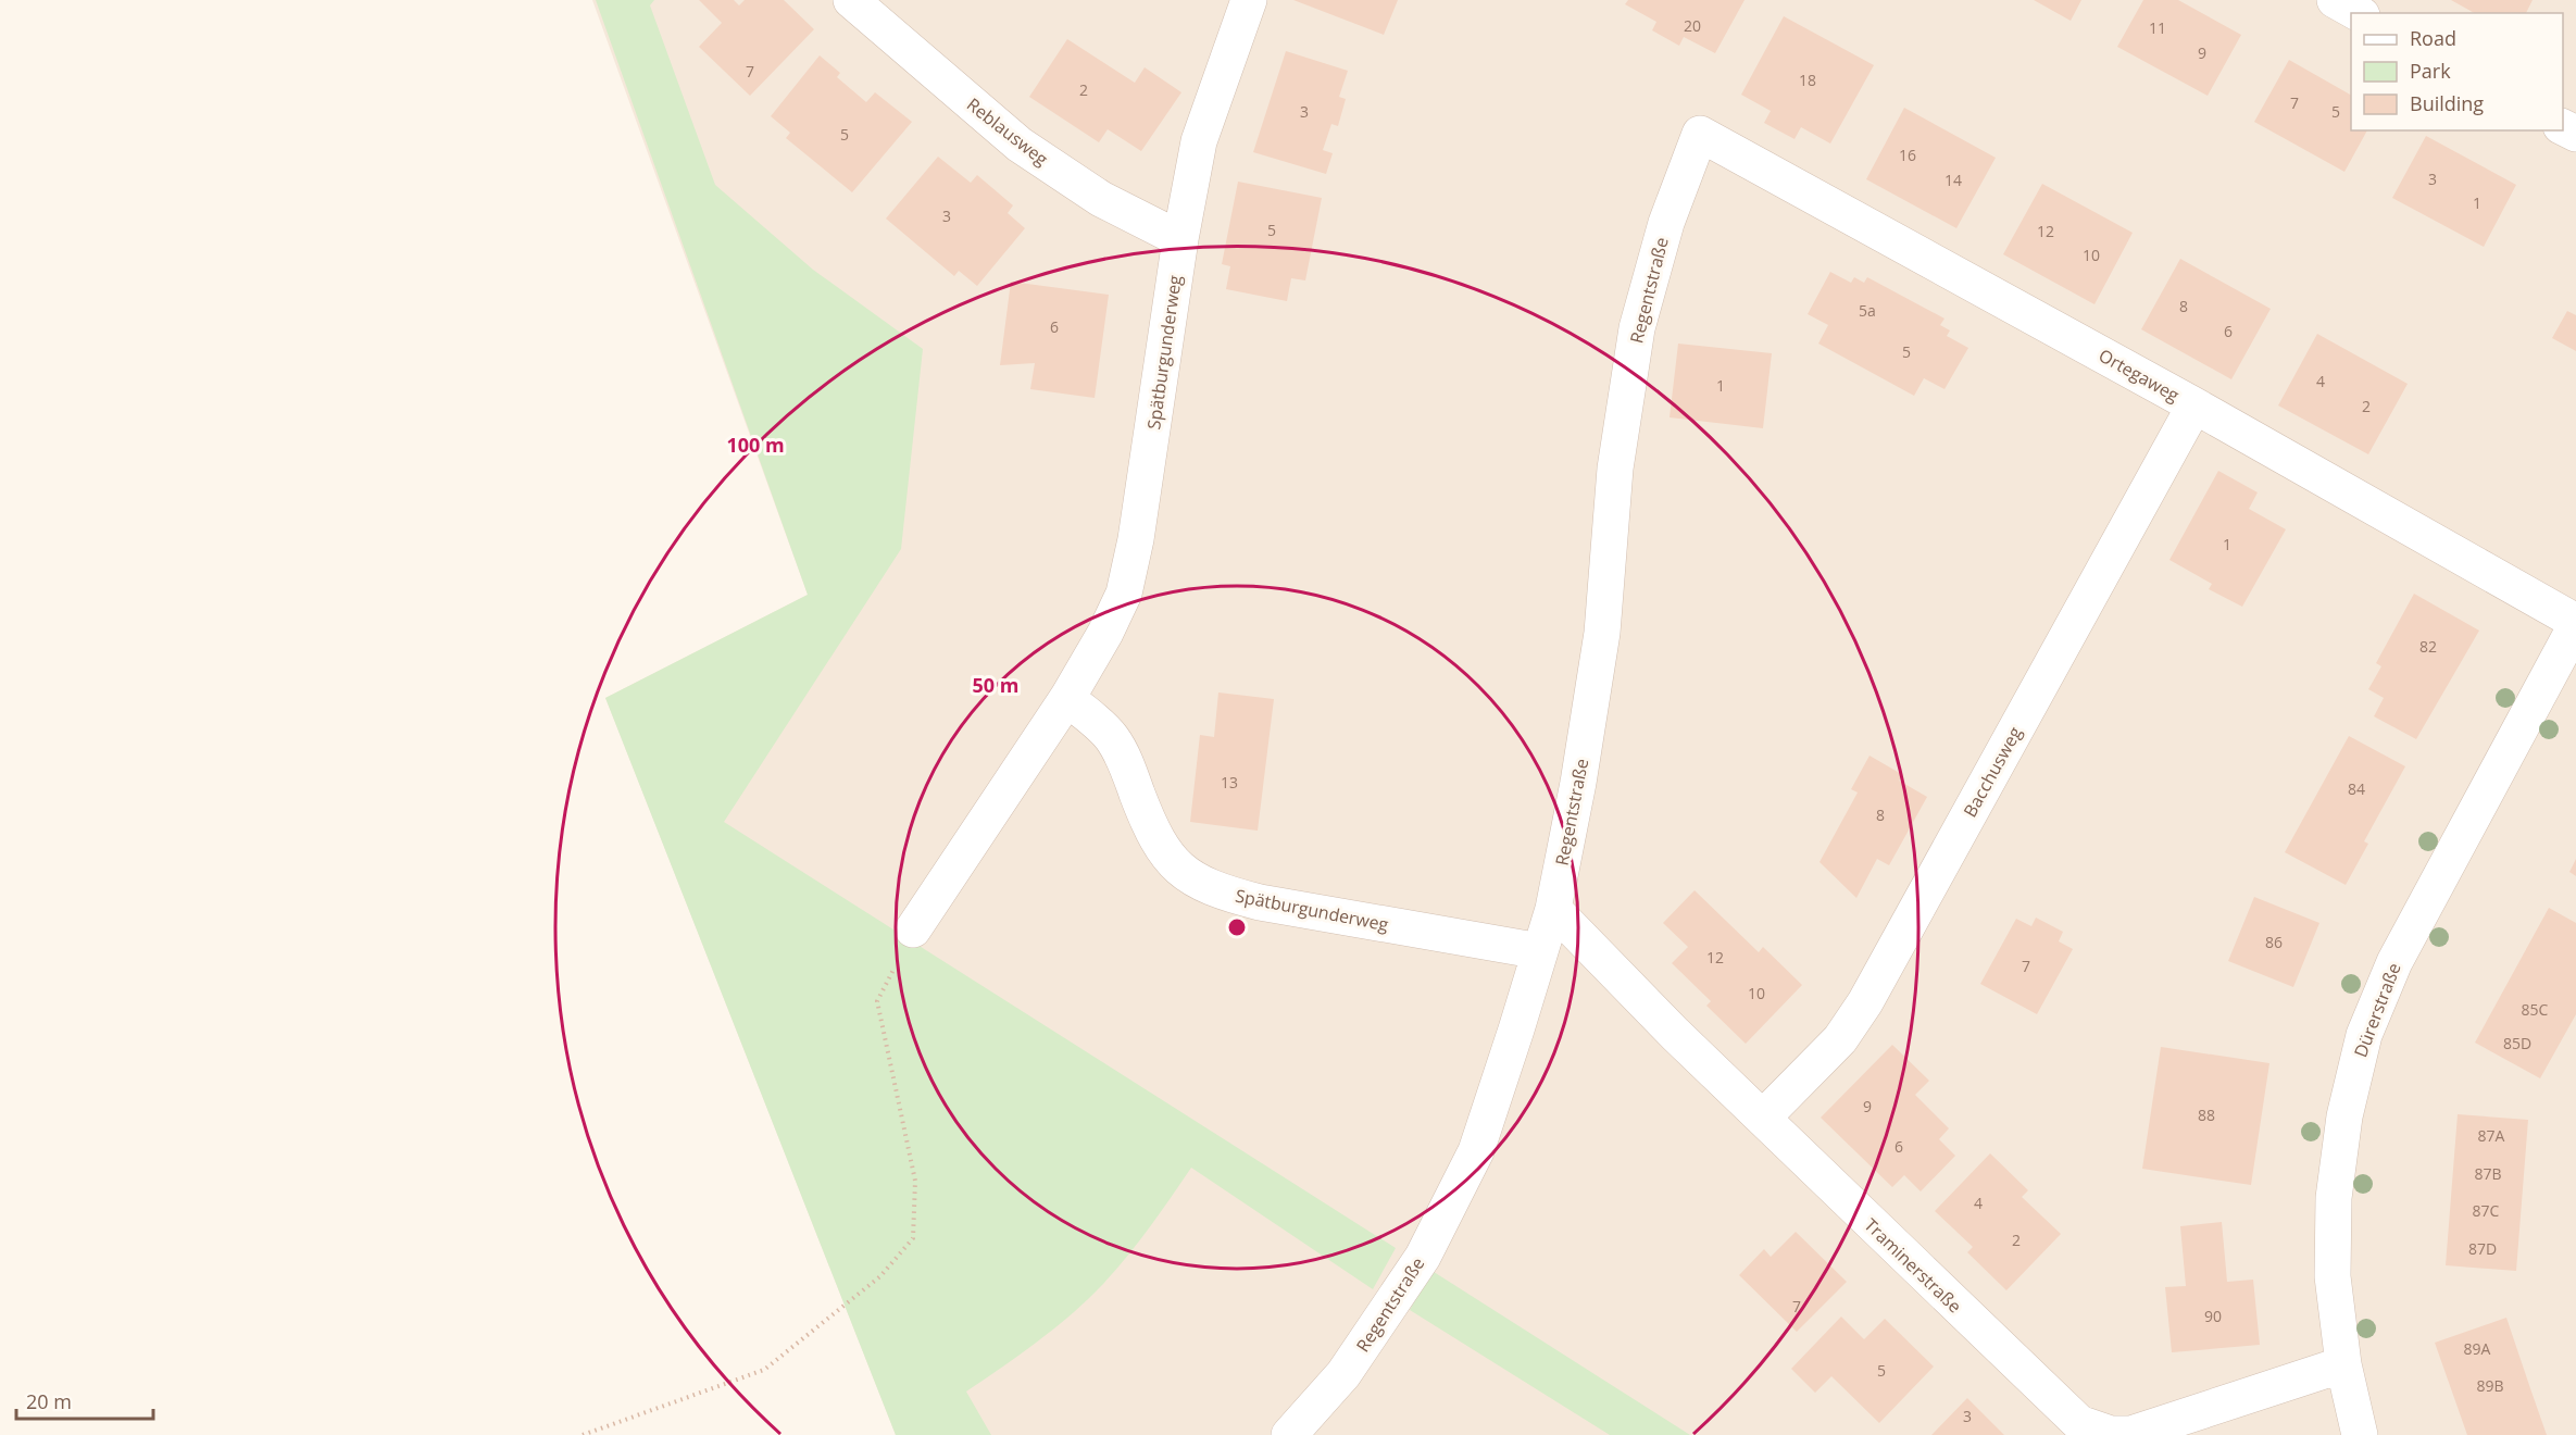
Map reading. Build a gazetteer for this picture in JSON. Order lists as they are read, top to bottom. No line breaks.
{"streets":{"street":["Reblausweg","Regentstraße","Spätburgunderweg","Ortegaweg","Bacchusweg","Dürerstraße","Traminerstraße"]},"crossings":[["Reblausweg","Spätburgunderweg"],["Regentstraße","Spätburgunderweg"],["Regentstraße","Ortegaweg"],["Regentstraße","Traminerstraße"],["Ortegaweg","Bacchusweg"],["Ortegaweg","Dürerstraße"],["Bacchusweg","Traminerstraße"],["Dürerstraße","Traminerstraße"]],"house_numbers":["20","11","9","7","18","2","7","3","5","5","16","3","14","1","3","5","12","10","8","5a","6","6","5","4","1","2","1","82","13","84","8","86","12","7","10","85C","85D","9","88","87A","6","87B","4","87C","2","87D","7","90","89A","5","89B","3"],"legend":["Road","Park","Building"],"scale_bar":"20 m","rings":["100 m","50 m"]}
